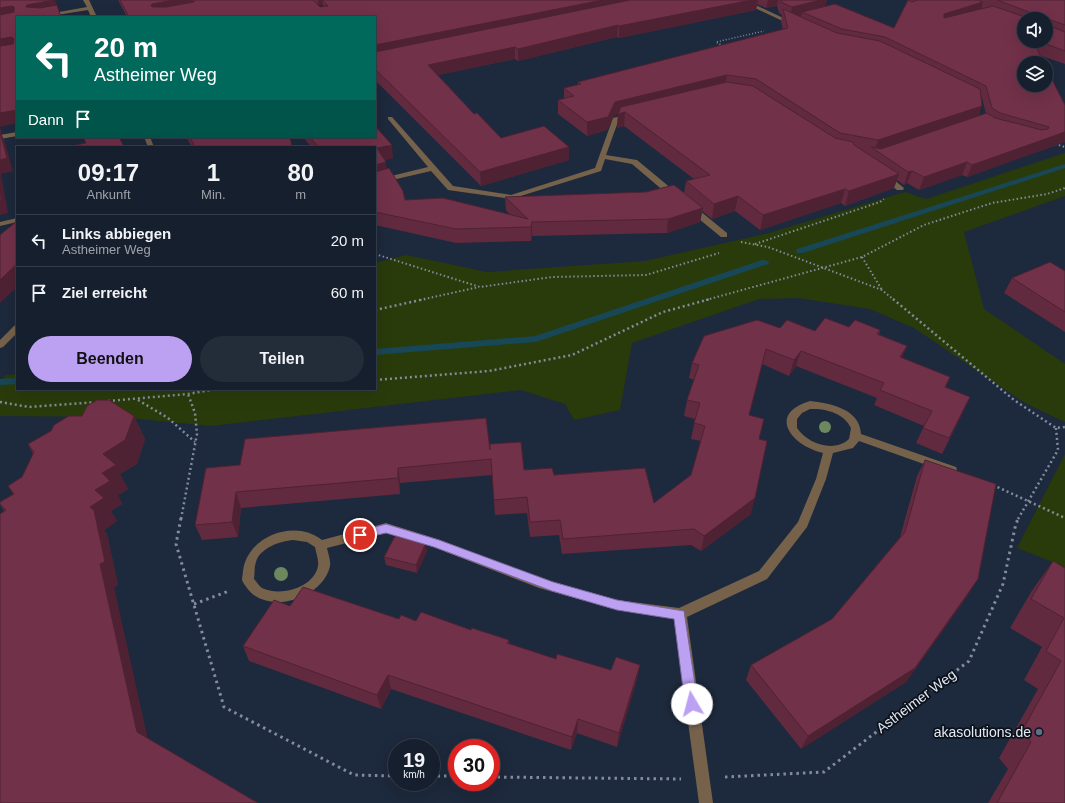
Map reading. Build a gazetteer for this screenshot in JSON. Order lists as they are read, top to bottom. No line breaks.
{"streets":{"path":["Astheimer Weg"]},"places":["akasolutions.de"],"page":{"turn":["20 m","Astheimer Weg"],"then":"Dann","eta":["09:17","Ankunft","1","Min.","80","m"],"list":[{"name":"Links abbiegen","note":"Astheimer Weg","value":"20 m"},{"name":"Ziel erreicht","value":"60 m"}],"buttons":["Beenden","Teilen"],"speed":"19 km/h","limit":"30"}}
